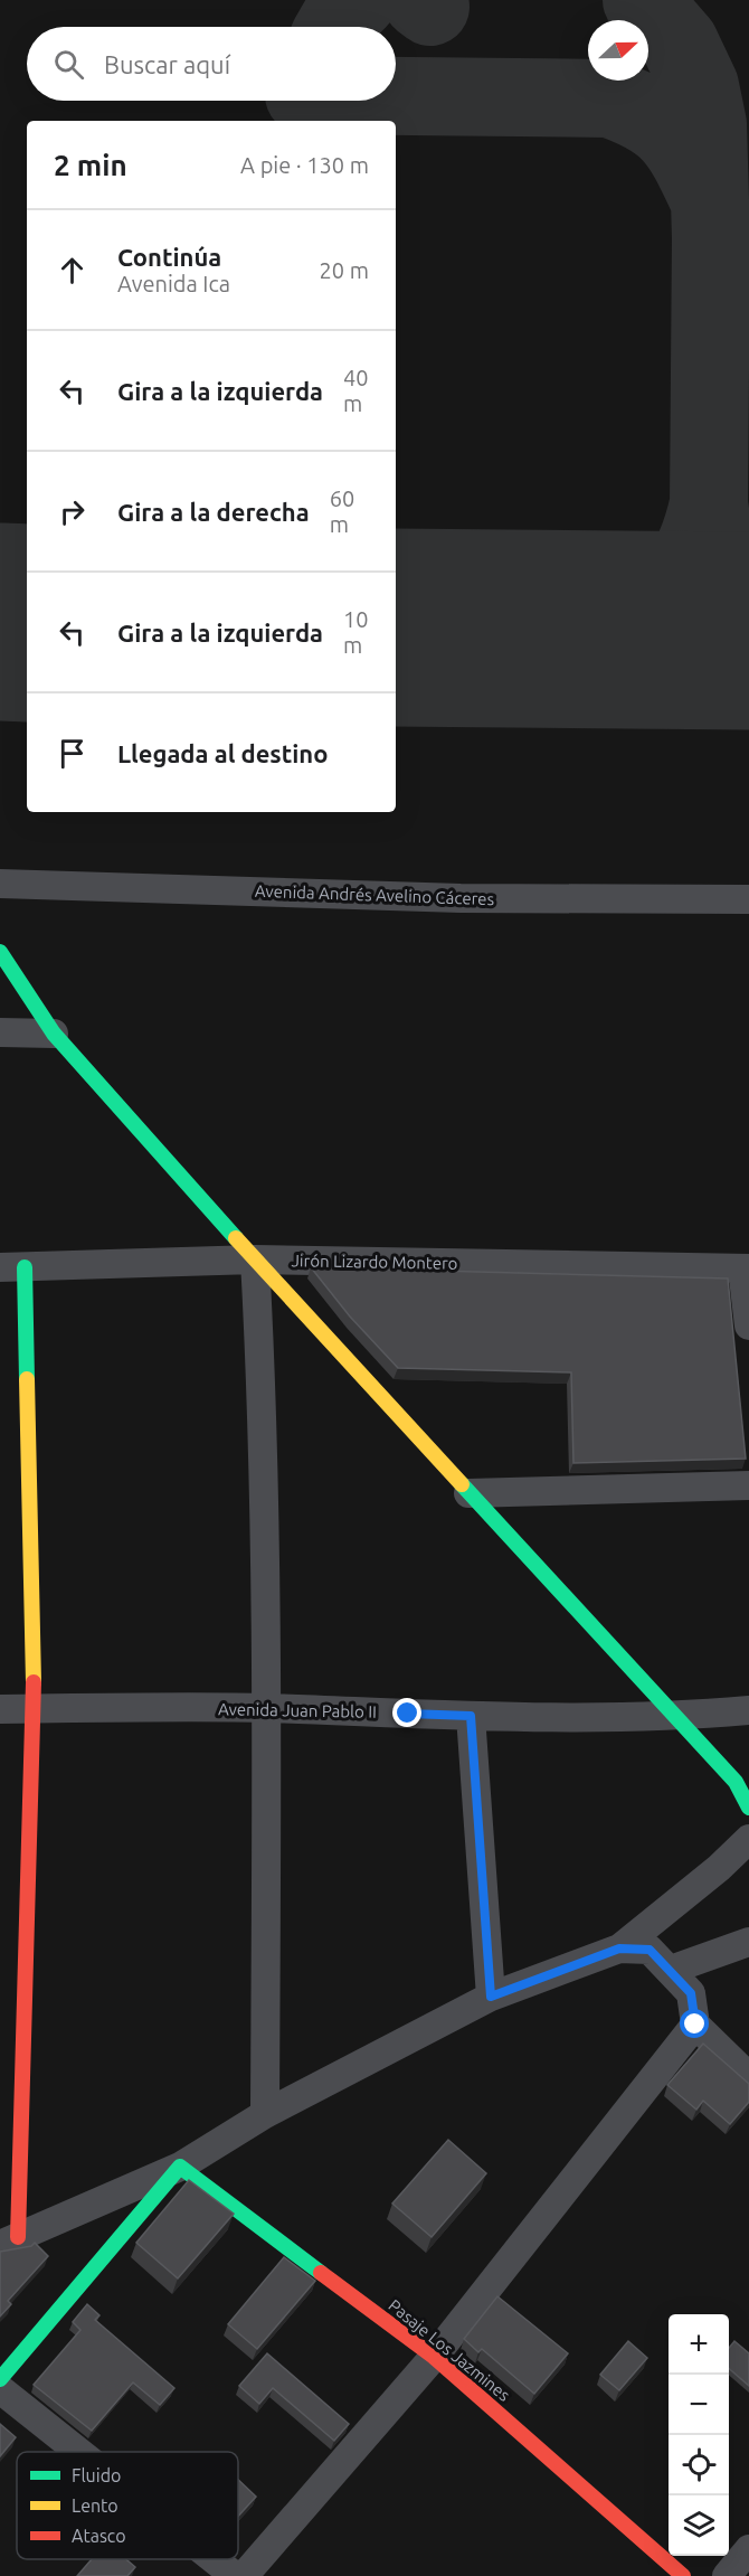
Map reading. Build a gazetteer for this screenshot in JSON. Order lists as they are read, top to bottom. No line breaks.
{"streets":{"street":["Avenida Andrés Avelino Cáceres","Jirón Lizardo Montero","Avenida Juan Pablo II","Pasaje Los Jazmines"]},"legend":["Fluido","Lento","Atasco"],"north":"right","page":{"search":"Buscar aquí","heading":["2 min","A pie · 130 m"],"list":[["Continúa","Avenida Ica","20 m"],["Gira a la izquierda","40 m"],["Gira a la derecha","60 m"],["Gira a la izquierda","10 m"],"Llegada al destino"],"map_buttons":["+","−"]}}
